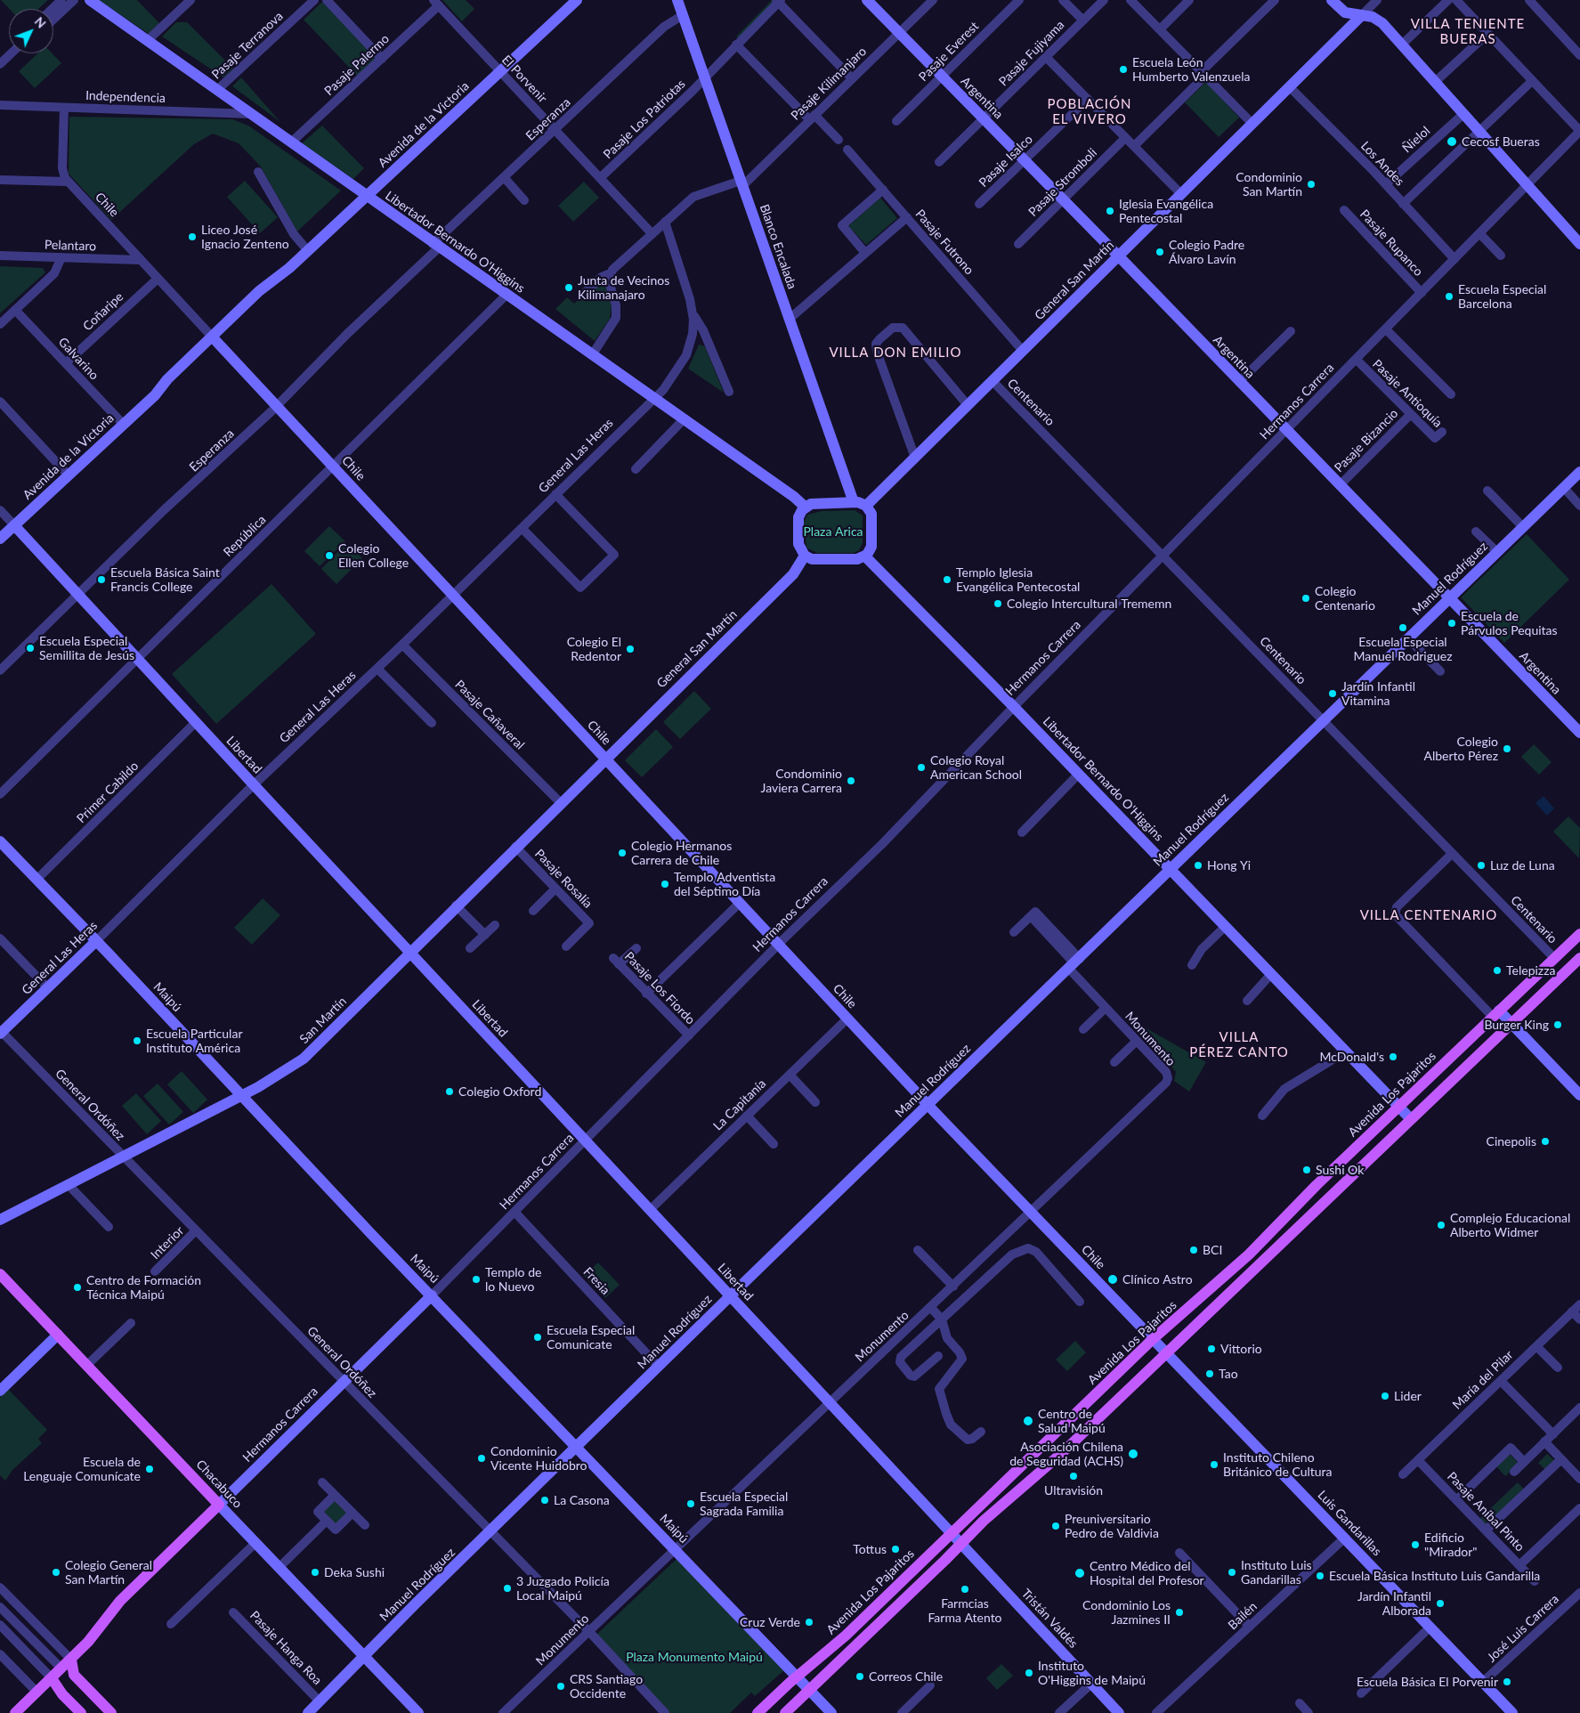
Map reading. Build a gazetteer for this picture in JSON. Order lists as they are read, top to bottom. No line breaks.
{"streets":{"main road":["Hermanos Carrera","Avenida Los Pajaritos","Chacabuco"],"street":["Pasaje Terranova","Pasaje Everest","Pasaje Fujiyama","Pasaje Palermo","El Porvenir","Pasaje Kilimanjaro","Independencia","Argentina","Esperanza","Pasaje Los Patriotas","Avenida de la Victoria","Ñielol","Pasaje Isalco","Los Andes","Pasaje Stromboli","Chile","Libertador Bernardo O'Higgins","Pasaje Futrono","Pasaje Rupanco","Pelantaro","Blanco Encalada","General San Martín","Coñaripe","Galvarino","Pasaje Antioquía","Centenario","Pasaje Bizancio","General Las Heras","República","Manuel Rodríguez","Pasaje Cañaveral","Libertad","Primer Cabildo","Pasaje Rosalía","Pasaje Los Fiordo","Maipú","San Martín","Monumento","General Ordóñez","La Capitanía","Interior","Fresia","María del Pilar","Pasaje Aníbal Pinto","Luis Gandarillas","Bailén","Tristán Valdés","José Luis Carrera","Pasaje Hanga Roa"]},"crossings":[["Pasaje Terranova","Libertador Bernardo O'Higgins"],["Pasaje Everest","Argentina"],["Pasaje Fujiyama","Argentina"],["Pasaje Palermo","El Porvenir"],["Pasaje Palermo","Libertador Bernardo O'Higgins"],["El Porvenir","Pasaje Kilimanjaro"],["El Porvenir","Esperanza"],["El Porvenir","Pasaje Los Patriotas"],["El Porvenir","Avenida de la Victoria"],["Pasaje Kilimanjaro","Argentina"],["Pasaje Kilimanjaro","Blanco Encalada"],["Independencia","Chile"],["Independencia","Libertador Bernardo O'Higgins"],["Argentina","Pasaje Isalco"],["Argentina","Pasaje Stromboli"],["Argentina","General San Martín"],["Argentina","Hermanos Carrera"],["Argentina","Pasaje Bizancio"],["Argentina","Manuel Rodríguez"],["Esperanza","Chile"],["Esperanza","Libertador Bernardo O'Higgins"],["Esperanza","Blanco Encalada"],["Esperanza","Libertad"],["Pasaje Los Patriotas","Blanco Encalada"],["Avenida de la Victoria","Chile"],["Avenida de la Victoria","Libertador Bernardo O'Higgins"],["Avenida de la Victoria","Galvarino"],["Avenida de la Victoria","Libertad"],["Ñielol","Los Andes"],["Los Andes","General San Martín"],["Los Andes","Hermanos Carrera"],["Chile","Pelantaro"],["Chile","General San Martín"],["Chile","Coñaripe"],["Chile","Hermanos Carrera"],["Chile","General Las Heras"],["Chile","República"],["Chile","Manuel Rodríguez"],["Chile","San Martín"],["Chile","Monumento"],["Chile","Avenida Los Pajaritos"],["Chile","La Capitanía"],["Chile","Luis Gandarillas"],["Libertador Bernardo O'Higgins","Blanco Encalada"],["Libertador Bernardo O'Higgins","General San Martín"],["Libertador Bernardo O'Higgins","Hermanos Carrera"],["Libertador Bernardo O'Higgins","General Las Heras"],["Libertador Bernardo O'Higgins","República"],["Libertador Bernardo O'Higgins","Manuel Rodríguez"],["Libertador Bernardo O'Higgins","Avenida Los Pajaritos"],["Pasaje Futrono","General San Martín"],["Pasaje Rupanco","Hermanos Carrera"],["Blanco Encalada","General San Martín"],["General San Martín","Centenario"],["General San Martín","San Martín"],["Coñaripe","Galvarino"],["Pasaje Antioquía","Hermanos Carrera"],["Pasaje Antioquía","Pasaje Bizancio"],["Hermanos Carrera","Centenario"],["Hermanos Carrera","Libertad"],["Hermanos Carrera","Pasaje Los Fiordo"],["Hermanos Carrera","Maipú"],["Hermanos Carrera","General Ordóñez"],["Hermanos Carrera","Fresia"],["Hermanos Carrera","Chacabuco"],["Centenario","Manuel Rodríguez"],["Centenario","Avenida Los Pajaritos"],["General Las Heras","Pasaje Cañaveral"],["General Las Heras","Libertad"],["General Las Heras","Maipú"],["General Las Heras","General Ordóñez"],["República","Libertad"],["Manuel Rodríguez","Libertad"],["Manuel Rodríguez","Maipú"],["Manuel Rodríguez","Monumento"],["Manuel Rodríguez","General Ordóñez"],["Manuel Rodríguez","Fresia"],["Manuel Rodríguez","Chacabuco"],["Manuel Rodríguez","Pasaje Hanga Roa"],["Pasaje Cañaveral","San Martín"],["Libertad","Primer Cabildo"],["Libertad","San Martín"],["Libertad","Monumento"],["Libertad","Avenida Los Pajaritos"],["Libertad","La Capitanía"],["Libertad","Tristán Valdés"],["Primer Cabildo","Maipú"],["Pasaje Rosalía","San Martín"],["Maipú","San Martín"],["Maipú","Monumento"],["Maipú","Avenida Los Pajaritos"],["San Martín","General Ordóñez"],["Monumento","General Ordóñez"],["General Ordóñez","Interior"],["María del Pilar","Pasaje Aníbal Pinto"],["Luis Gandarillas","Bailén"],["Luis Gandarillas","José Luis Carrera"]],"districts":["VILLA TENIENTE BUERAS","POBLACIÓN EL VIVERO","VILLA DON EMILIO","VILLA CENTENARIO","VILLA PÉREZ CANTO"],"parks":["Plaza Arica","Plaza Monumento Maipú"],"places":["Escuela León Humberto Valenzuela","Cecosf Bueras","Condominio San Martín","Iglesia Evangélica Pentecostal","Liceo José Ignacio Zenteno","Colegio Padre Álvaro Lavín","Junta de Vecinos Kilimanajaro","Escuela Especial Barcelona","Colegio Ellen College","Escuela Básica Saint Francis College","Templo Iglesia Evangélica Pentecostal","Colegio Centenario","Colegio Intercultural Trememn","Escuela de Párvulos Pequitas","Escuela Especial Manuel Rodriguez","Escuela Especial Semillita de Jesús","Colegio El Redentor","Jardín Infantil Vitamina","Colegio Alberto Pérez","Colegio Royal American School","Condominio Javiera Carrera","Colegio Hermanos Carrera de Chile","Hong Yi","Luz de Luna","Templo Adventista del Séptimo Día","Telepizza","Burger King","Escuela Particular Instituto América","McDonald's","Colegio Oxford","Cinepolis","Sushi Ok","Complejo Educacional Alberto Widmer","BCI","Templo de lo Nuevo","Clínico Astro","Centro de Formación Técnica Maipú","Escuela Especial Comunicate","Vittorio","Tao","Lider","Centro de Salud Maipú","Asociación Chilena de Seguridad (ACHS)","Condominio Vicente Huidobro","Instituto Chileno Británico de Cultura","Escuela de Lenguaje Comunícate","Ultravisión","La Casona","Escuela Especial Sagrada Familia","Preuniversitario Pedro de Valdivia","Edificio \"Mirador\"","Tottus","Colegio General San Martín","Deka Sushi","Instituto Luis Gandarillas","Centro Médico del Hospital del Profesor","Escuela Básica Instituto Luis Gandarilla","3 Juzgado Policía Local Maipú","Farmcias Farma Atento","Jardín Infantil Alborada","Condominio Los Jazmines II","Cruz Verde","Instituto O'Higgins de Maipú","Correos Chile","Escuela Básica El Porvenir","CRS Santiago Occidente"],"north":"top right"}
